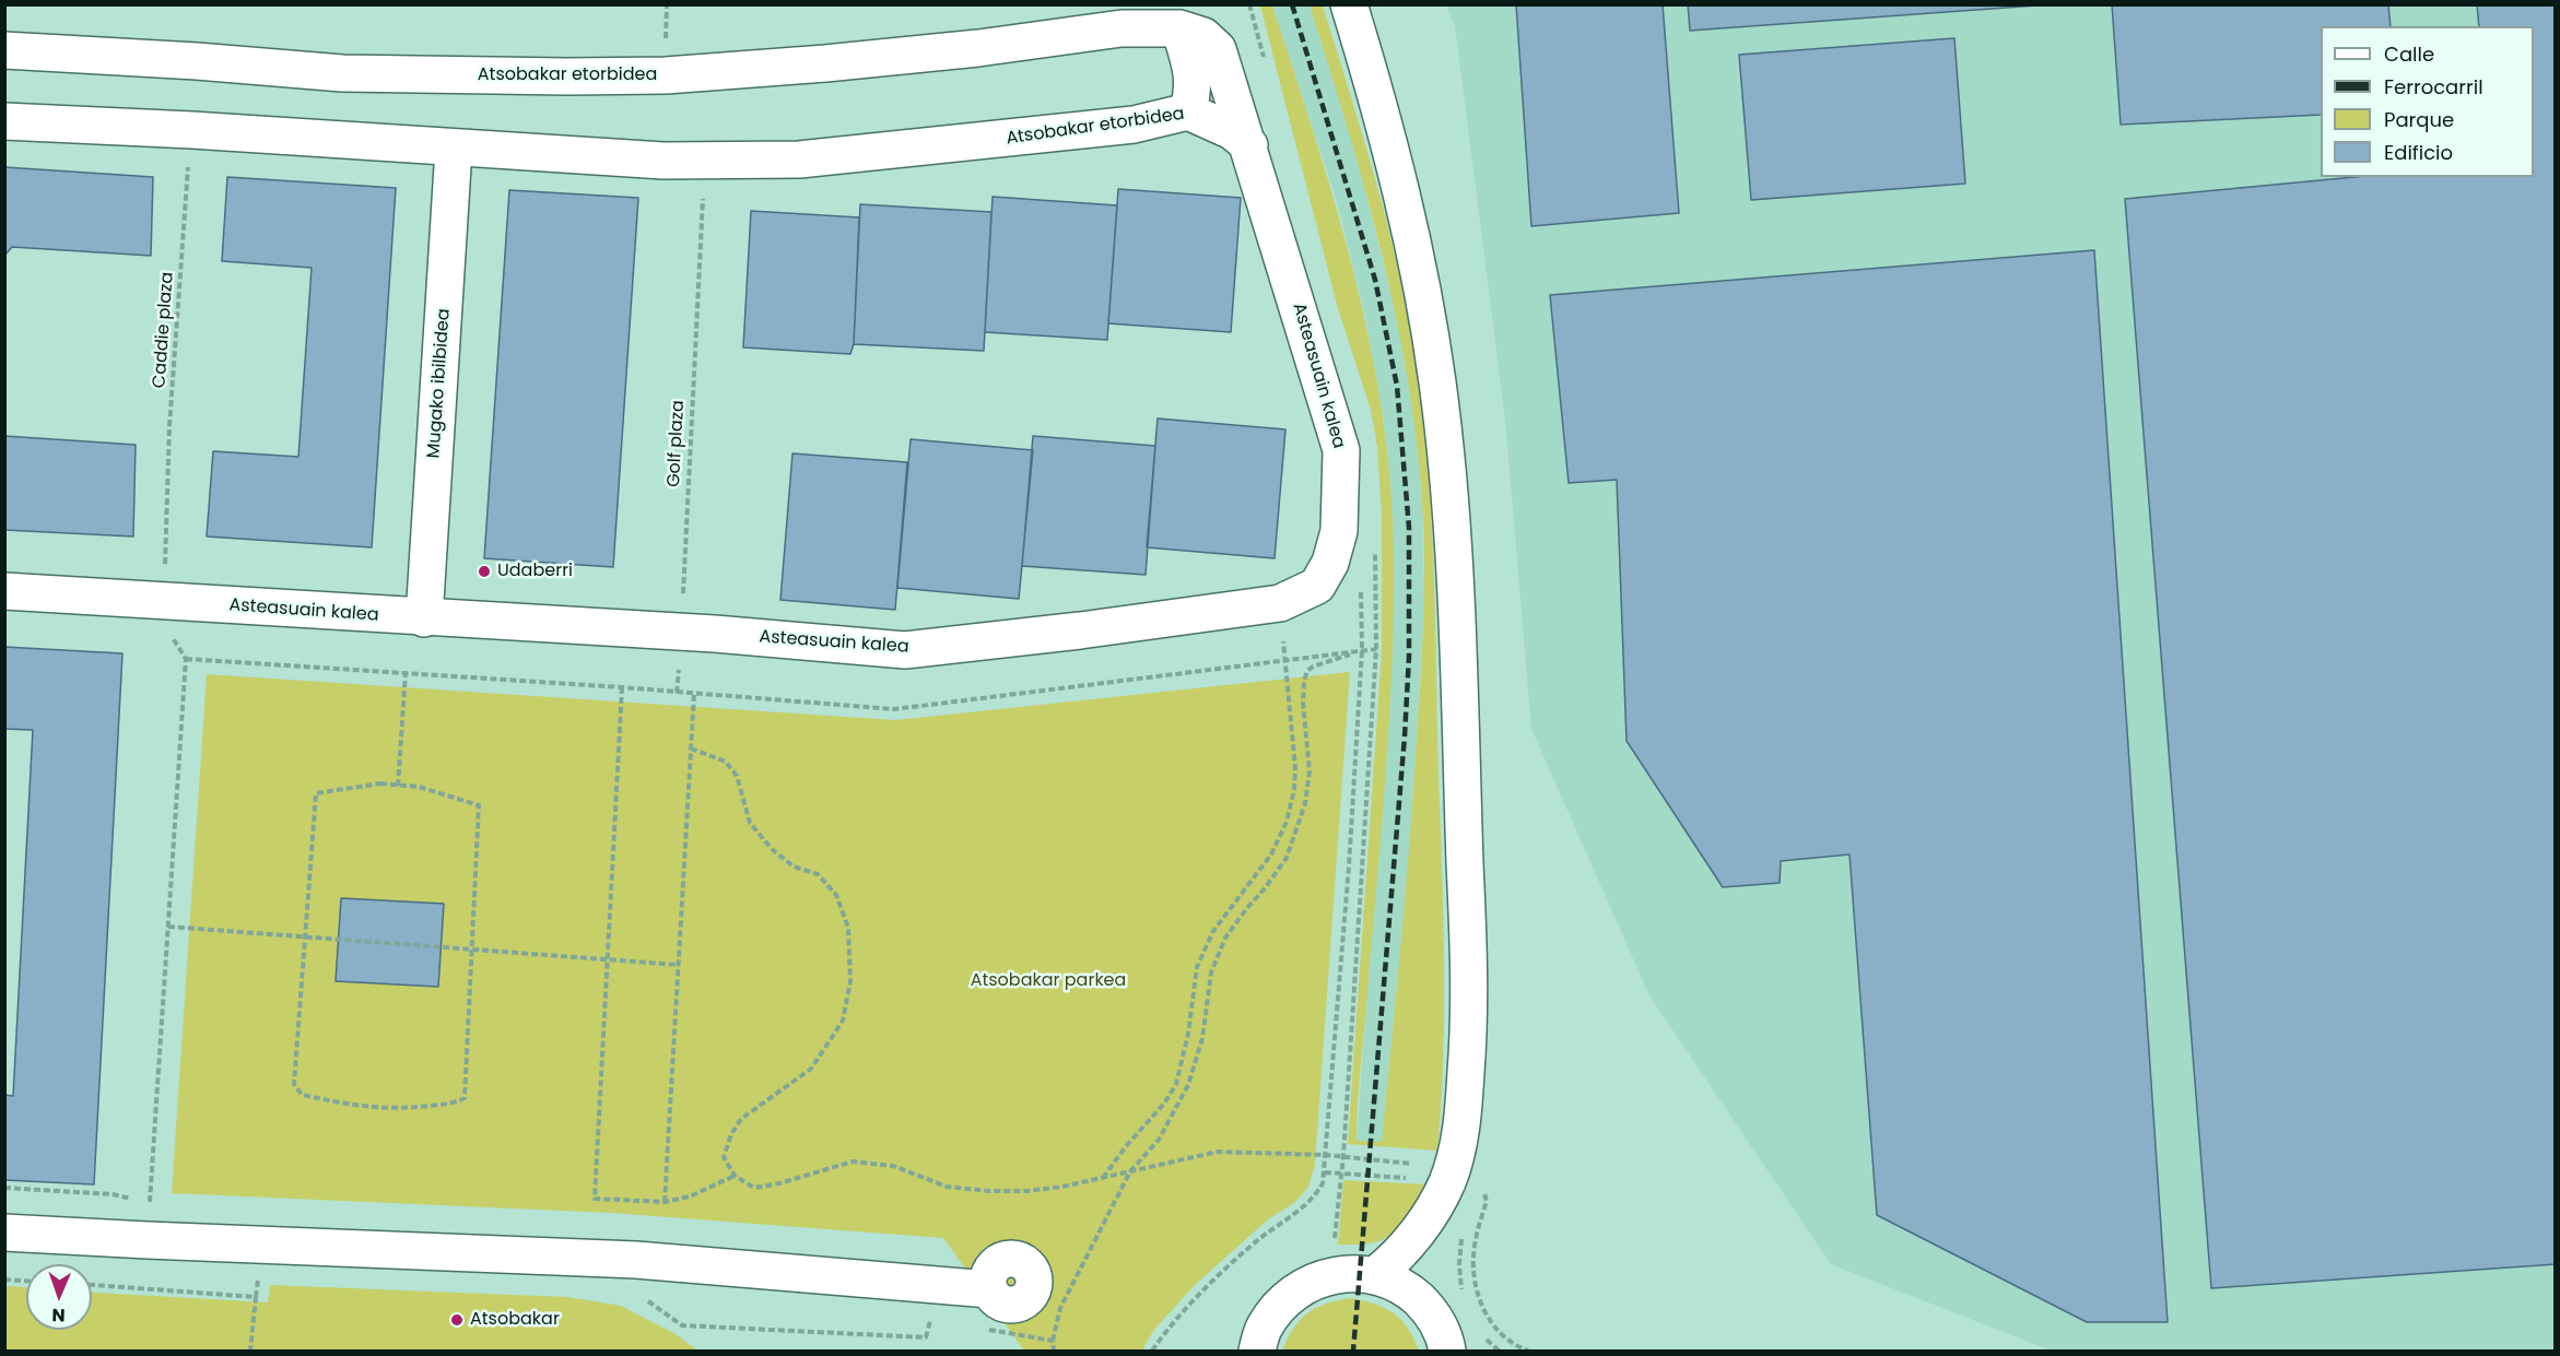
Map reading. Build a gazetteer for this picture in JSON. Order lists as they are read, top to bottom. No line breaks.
{"streets":{"street":["Atsobakar etorbidea","Asteasuain kalea","Mugako ibilbidea"],"path":["Caddie plaza","Golf plaza"]},"crossings":[["Atsobakar etorbidea","Caddie plaza"],["Atsobakar etorbidea","Asteasuain kalea"],["Atsobakar etorbidea","Mugako ibilbidea"],["Caddie plaza","Asteasuain kalea"],["Asteasuain kalea","Mugako ibilbidea"],["Asteasuain kalea","Golf plaza"]],"parks":["Atsobakar parkea"],"places":["Udaberri","Atsobakar"],"legend":["Calle","Ferrocarril","Parque","Edificio"],"north":"bottom"}
